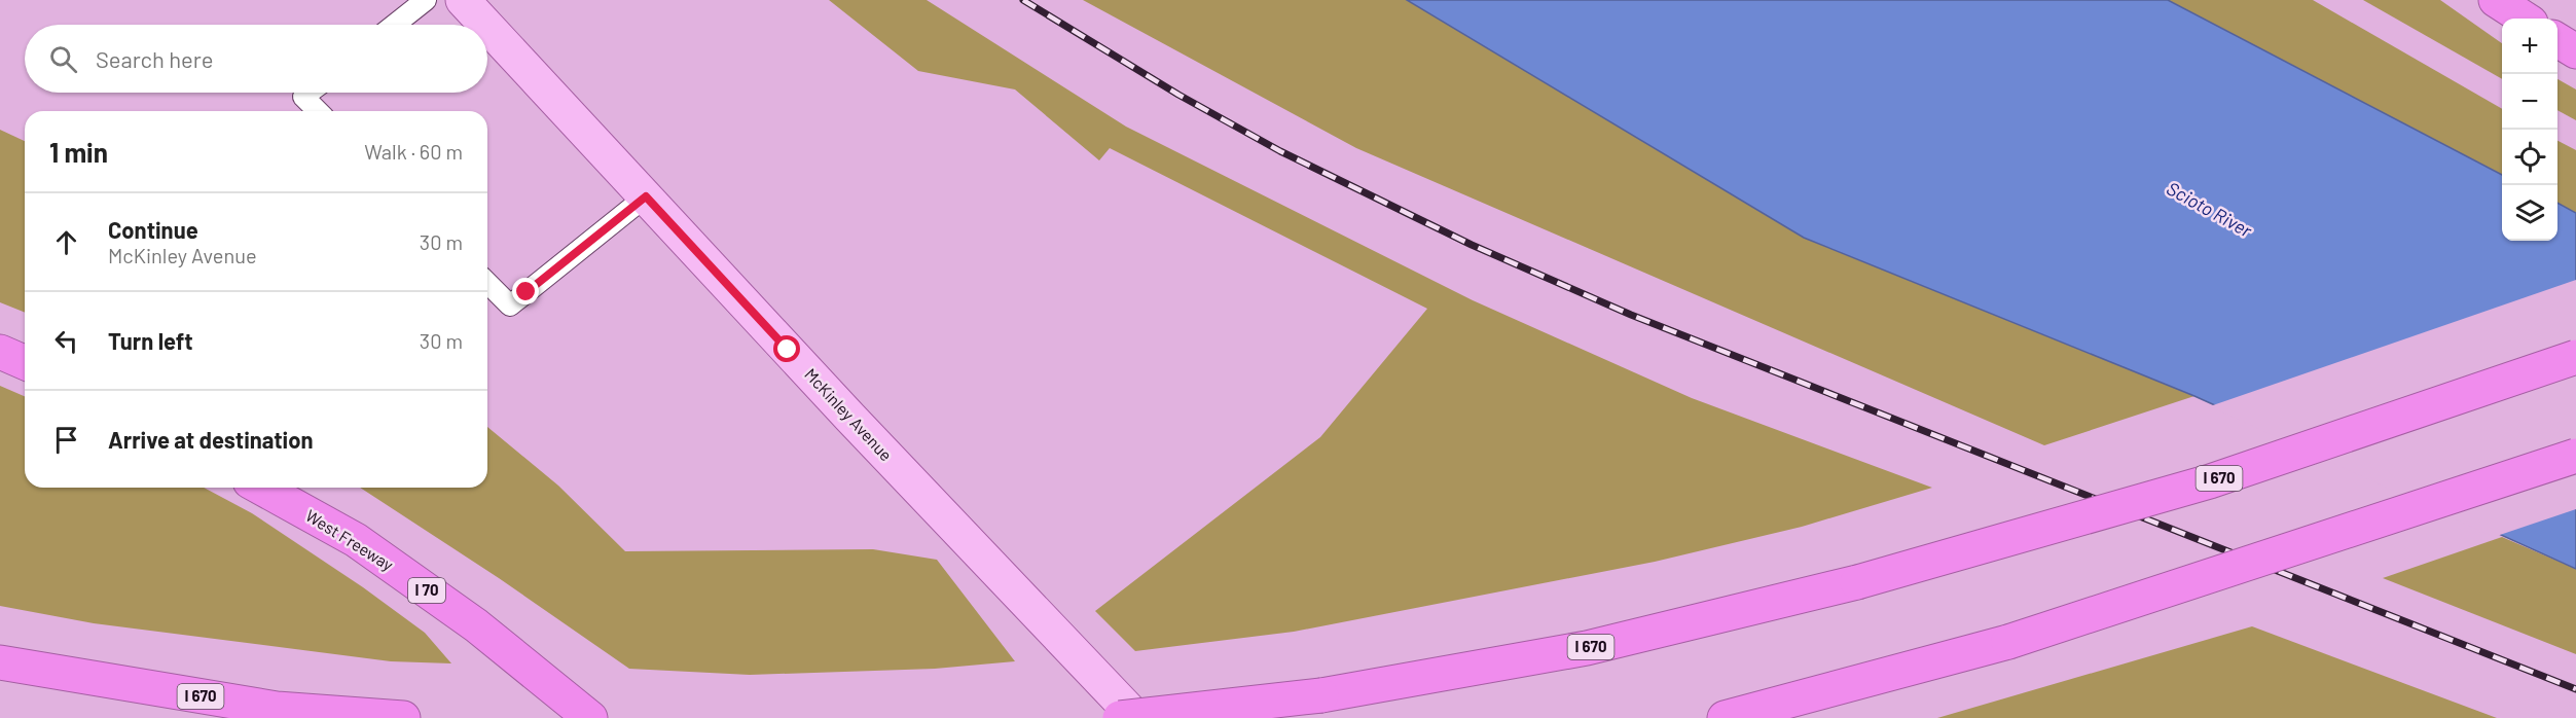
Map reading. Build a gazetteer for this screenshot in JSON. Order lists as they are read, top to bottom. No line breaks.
{"streets":{"highway":["I 670","West Freeway","I 70"],"main road":["McKinley Avenue"]},"water":["Scioto River"],"page":{"map_buttons":["+","−"],"search":"Search here","heading":["1 min","Walk · 60 m"],"list":[["Continue","McKinley Avenue","30 m"],["Turn left","30 m"],"Arrive at destination"]}}
